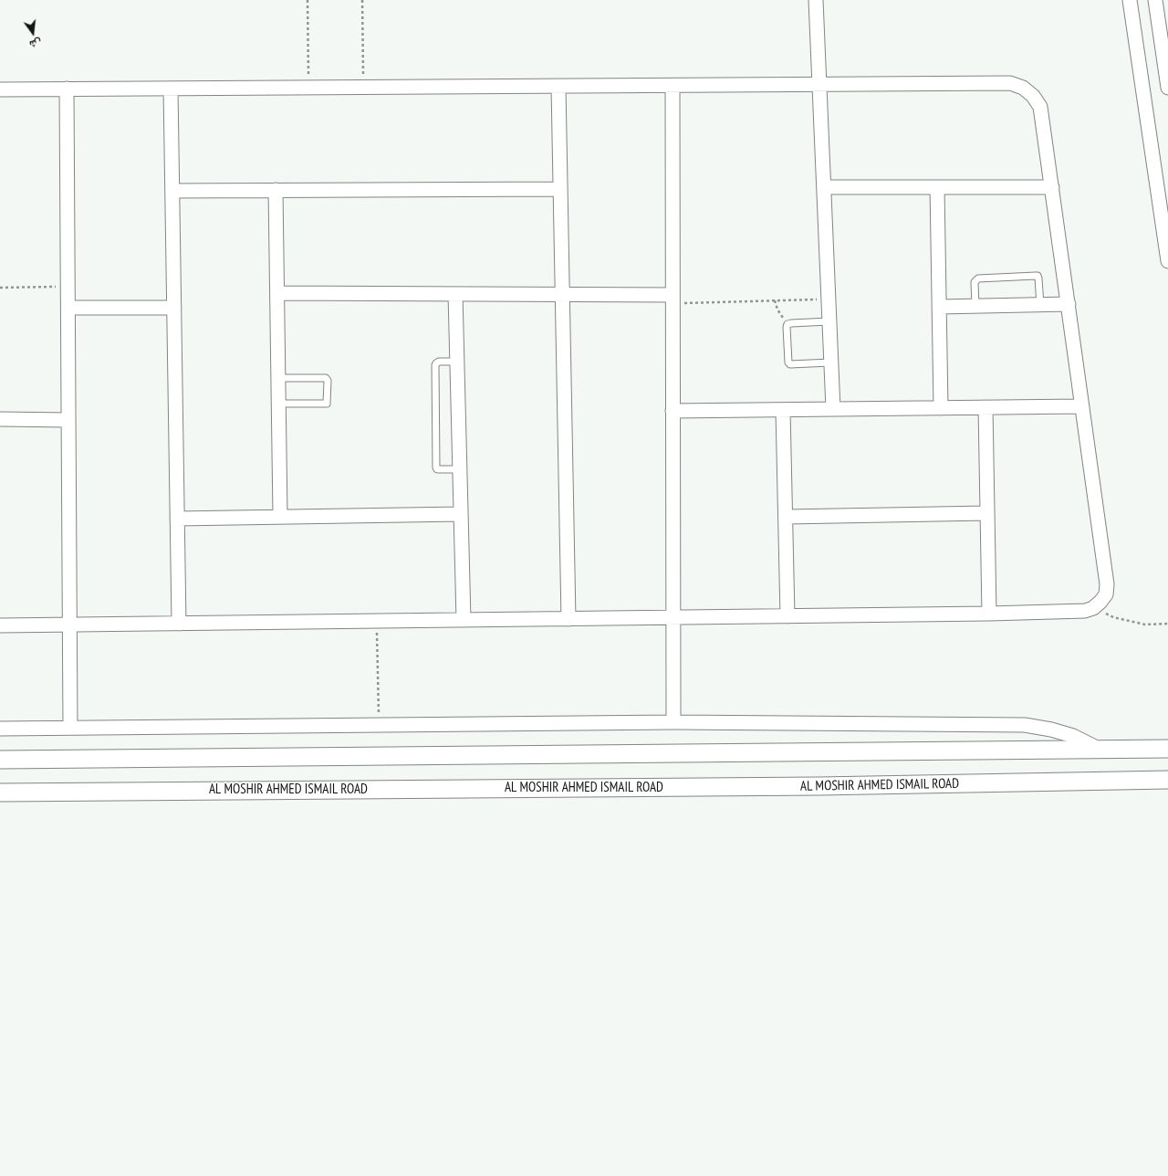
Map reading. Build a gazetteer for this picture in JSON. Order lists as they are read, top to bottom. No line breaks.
{"streets":{"street":["AL MOSHIR AHMED ISMAIL ROAD"]},"north":"bottom"}
